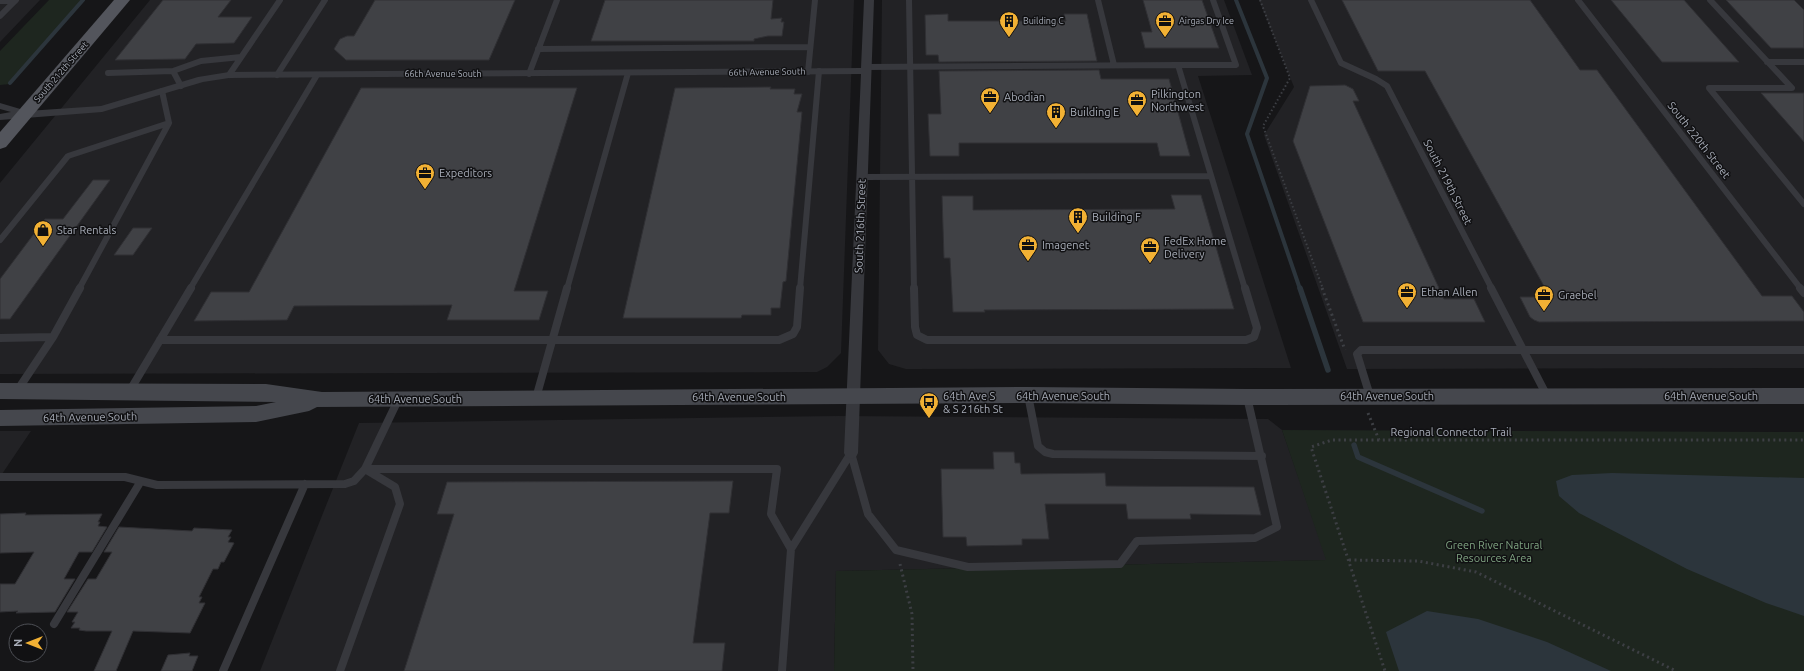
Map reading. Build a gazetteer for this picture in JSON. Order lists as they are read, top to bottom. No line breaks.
{"streets":{"main road":["South 212th Street"],"street":["66th Avenue South","South 216th Street","64th Avenue South"],"lane":["South 220th Street","South 219th Street"],"path":["Regional Connector Trail"]},"crossings":[["South 212th Street","66th Avenue South"],["66th Avenue South","South 216th Street"],["South 219th Street","64th Avenue South"],["South 216th Street","64th Avenue South"],["64th Avenue South","Regional Connector Trail"]],"parks":["Green River Natural Resources Area"],"places":{"building":["Building C","Building E","Building F"],"office":["Airgas Dry Ice","Abodian","Pilkington Northwest","Expeditors","Imagenet","FedEx Home Delivery","Ethan Allen","Graebel"],"shop":["Star Rentals"],"bus stop":["64th Ave S & S 216th St"]},"north":"left"}
